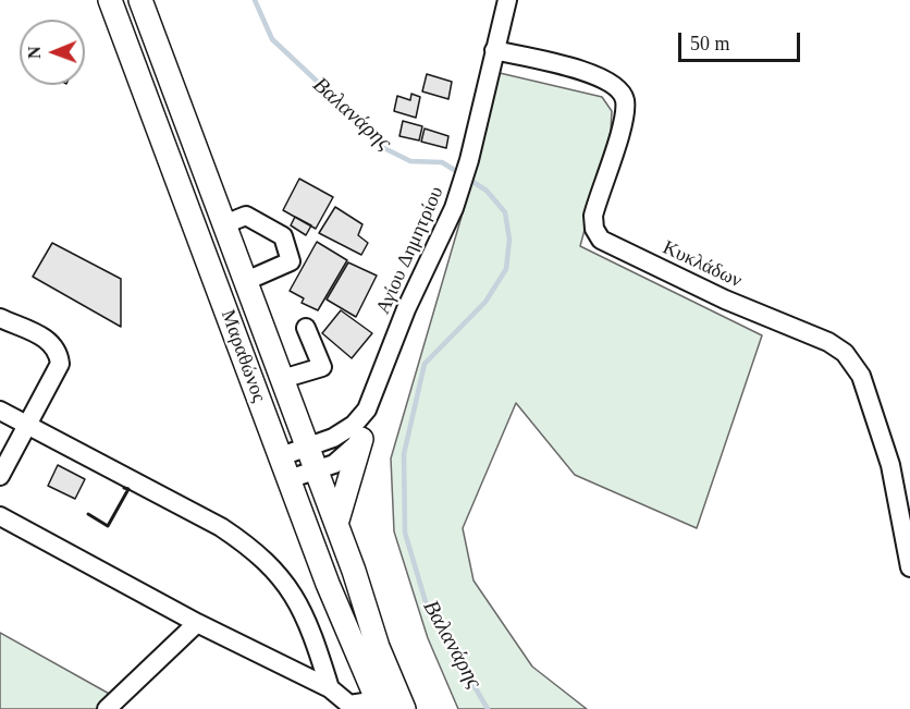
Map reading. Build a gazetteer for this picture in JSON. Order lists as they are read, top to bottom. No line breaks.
{"streets":{"main road":["Μαραθώνος"],"street":["Αγίου Δημητρίου","Κυκλάδων"]},"crossings":[["Αγίου Δημητρίου","Κυκλάδων"],["Αγίου Δημητρίου","Μαραθώνος"]],"water":["Βαλανάρης"],"scale_bar":"50 m","north":"left"}
